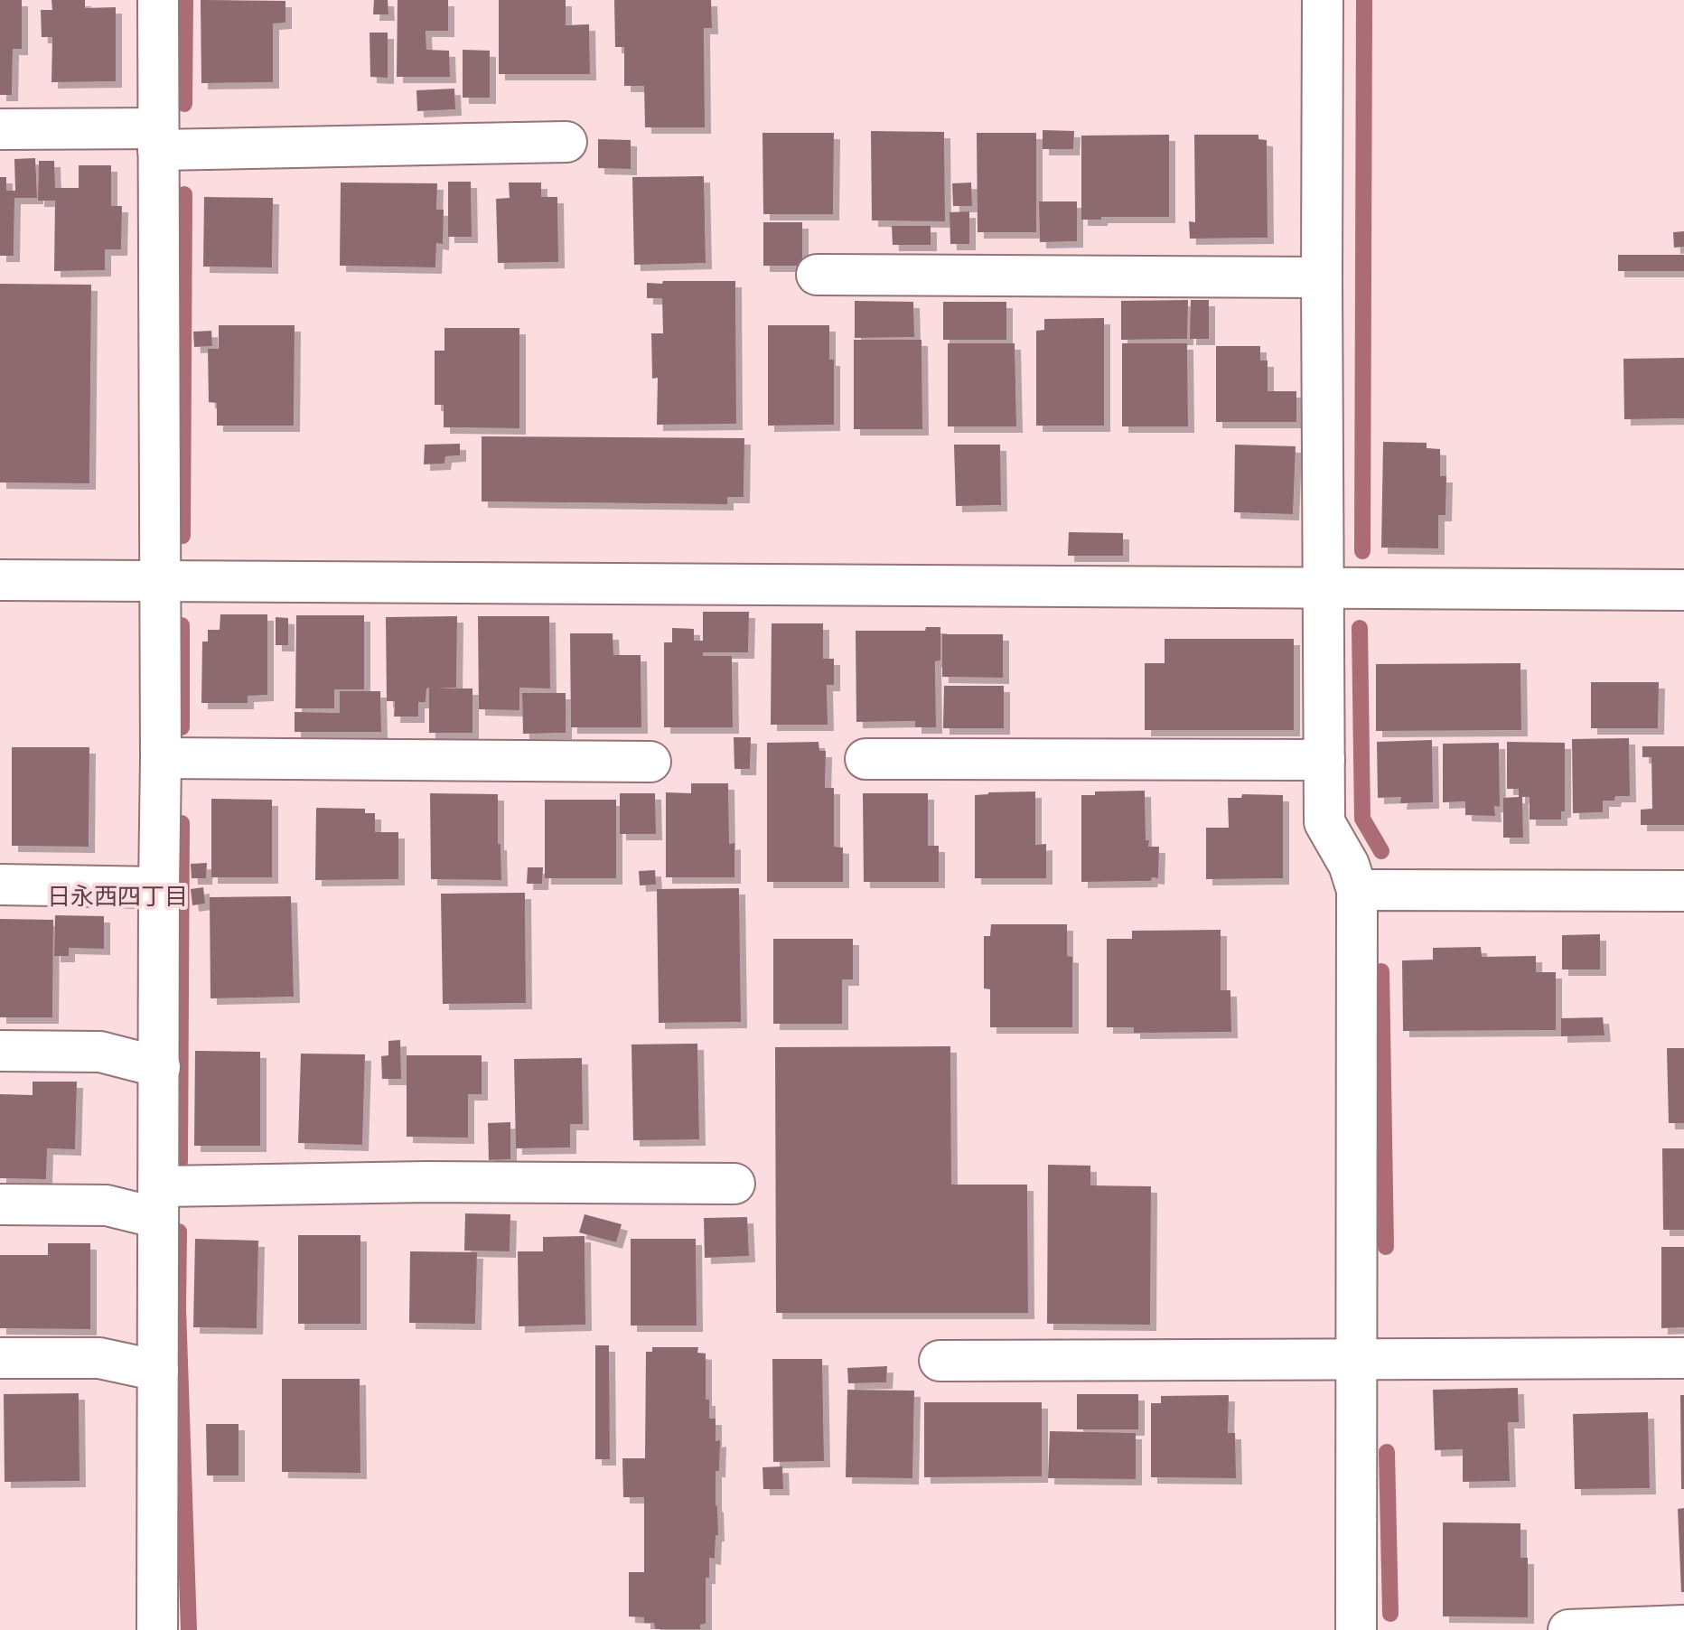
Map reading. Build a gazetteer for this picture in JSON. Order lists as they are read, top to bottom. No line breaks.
{"districts":["日永西四丁目"]}
